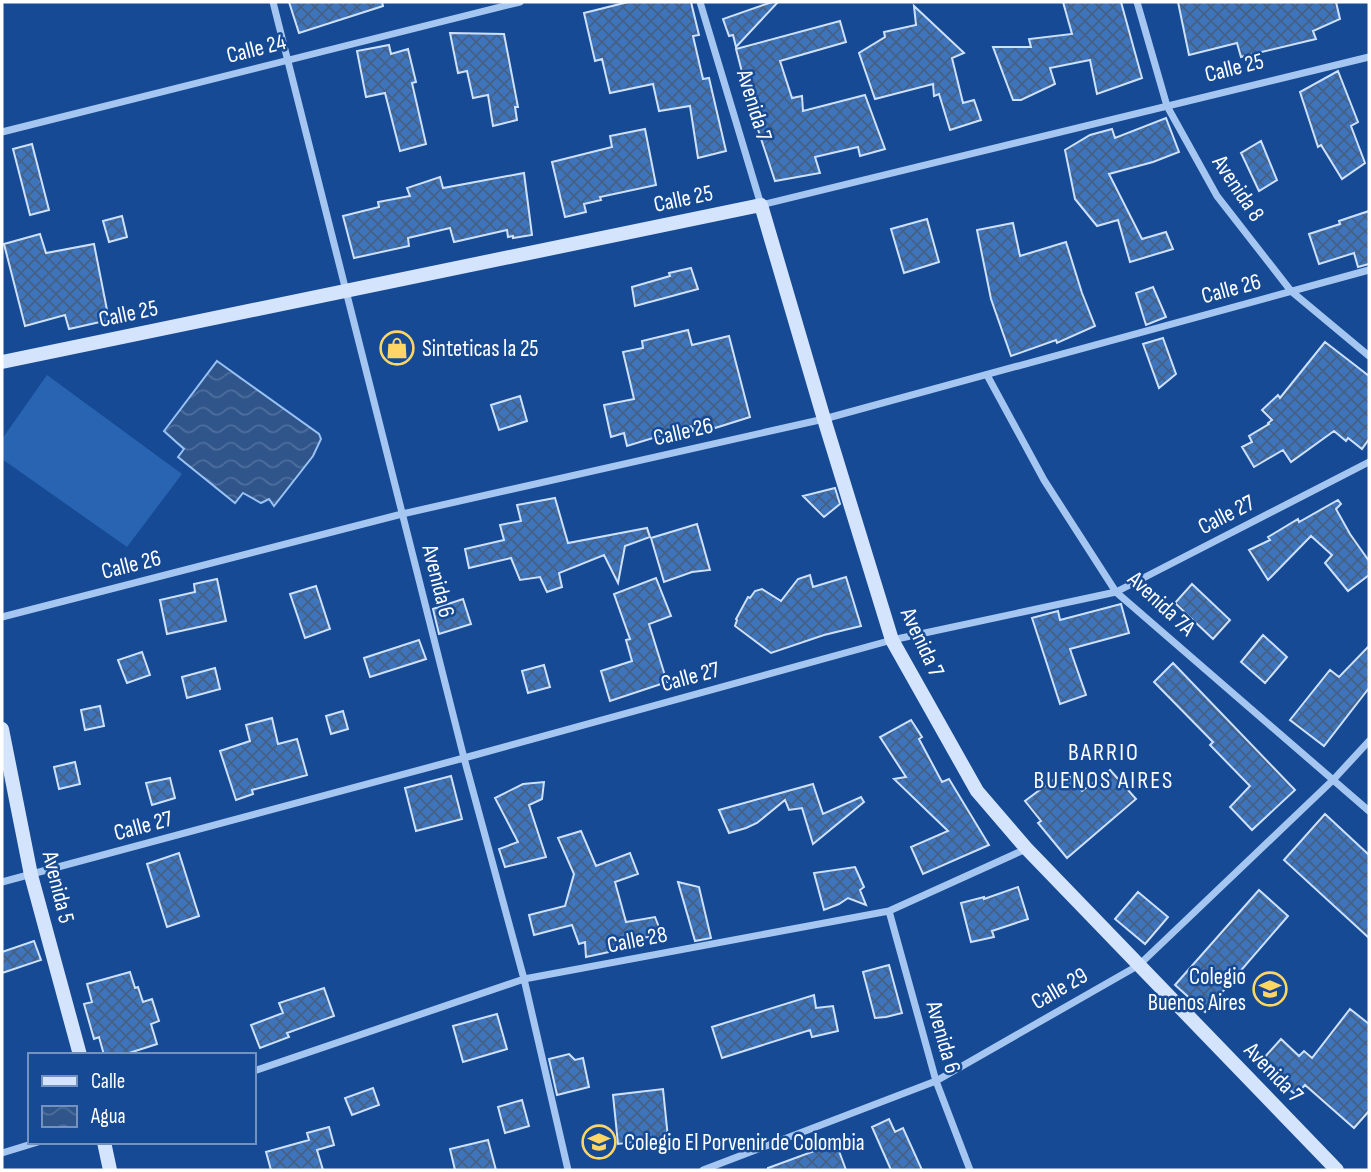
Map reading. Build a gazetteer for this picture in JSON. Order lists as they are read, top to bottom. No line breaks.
{"streets":{"street":["Calle 24","Calle 25","Avenida 7","Avenida 8","Calle 26","Calle 27","Avenida 6","Avenida 7A","Avenida 5","Calle 28","Calle 29"]},"crossings":[["Calle 24","Avenida 6"],["Calle 25","Avenida 7"],["Calle 25","Avenida 8"],["Calle 25","Avenida 6"],["Avenida 7","Calle 26"],["Avenida 7","Calle 27"],["Avenida 7","Calle 28"],["Avenida 7","Calle 29"],["Avenida 8","Calle 26"],["Calle 26","Avenida 6"],["Calle 26","Avenida 7A"],["Calle 27","Avenida 6"],["Calle 27","Avenida 7A"],["Calle 27","Avenida 5"],["Avenida 6","Calle 28"],["Avenida 6","Calle 29"],["Avenida 7A","Calle 29"]],"districts":["BARRIO BUENOS AIRES"],"places":{"shop":["Sinteticas la 25"],"school or university":["Colegio Buenos Aires","Colegio El Porvenir de Colombia"]},"legend":["Calle","Agua"]}
